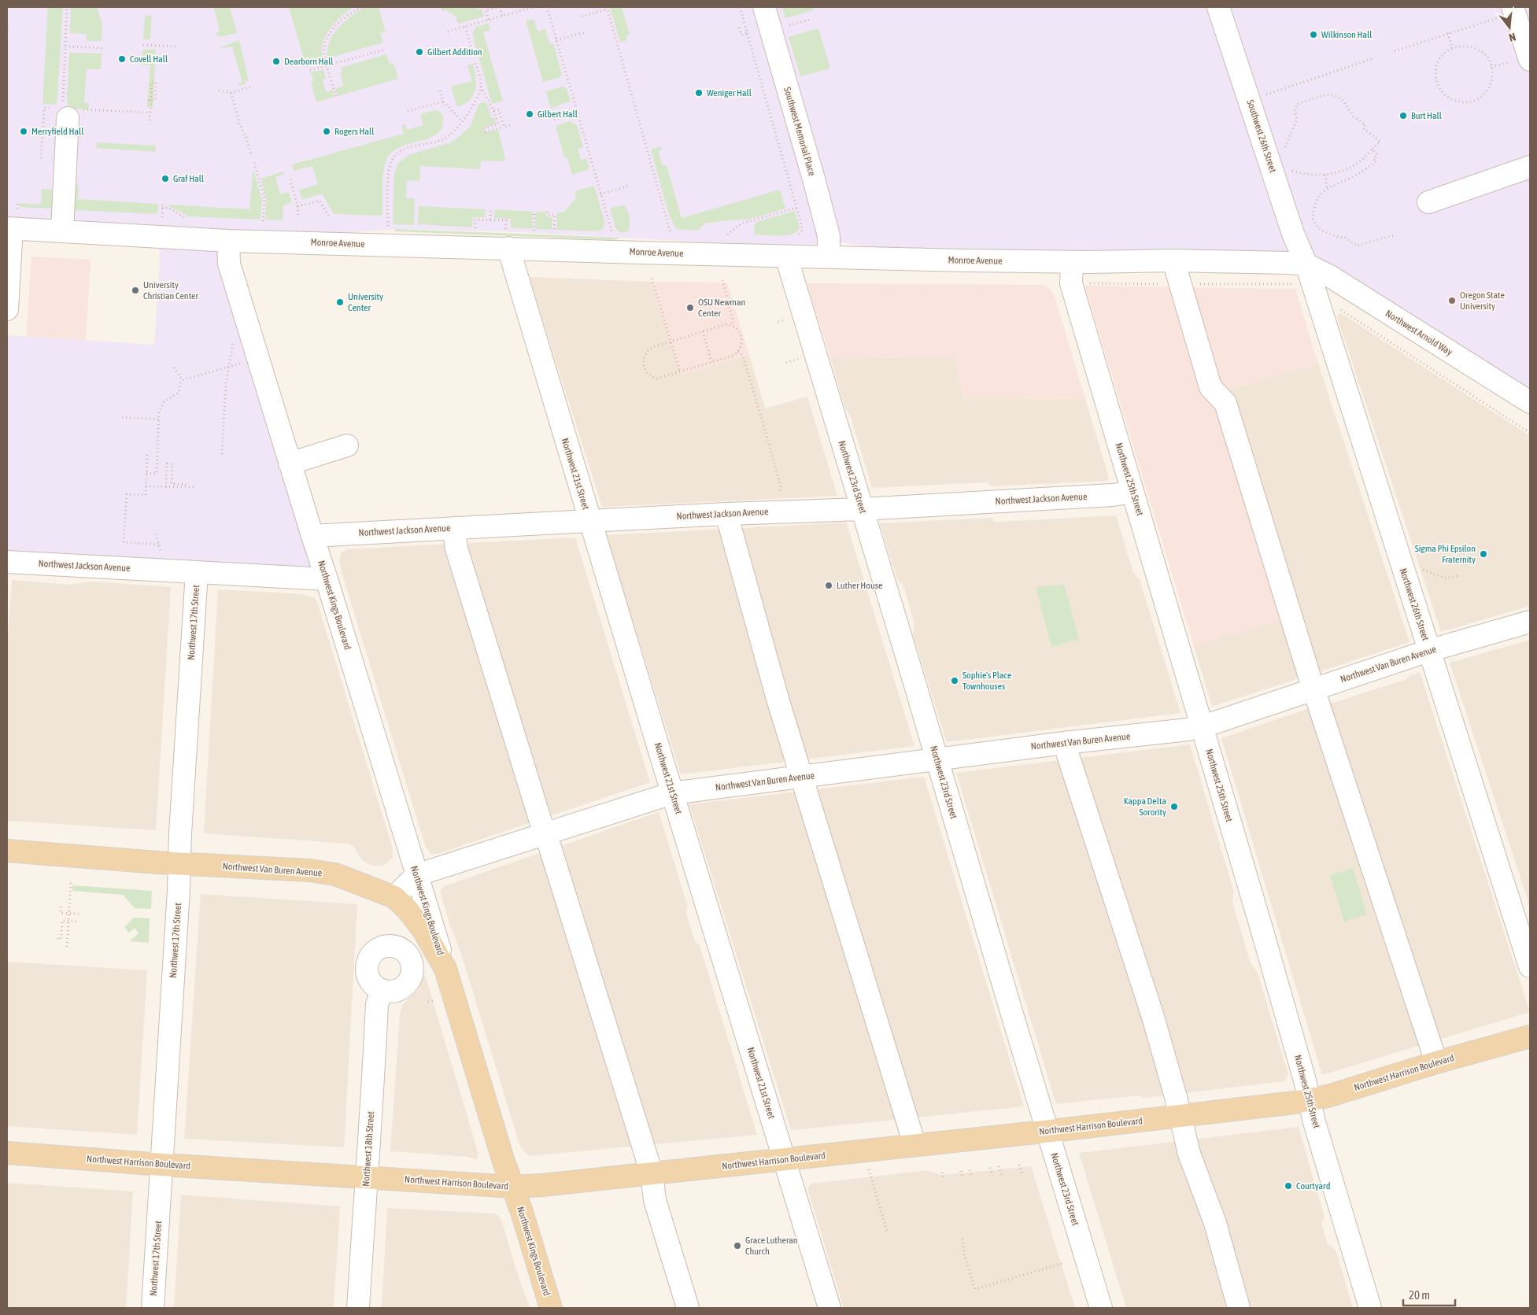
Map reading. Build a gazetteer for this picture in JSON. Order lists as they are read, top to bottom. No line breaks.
{"streets":{"main road":["Northwest Kings Boulevard","Northwest Van Buren Avenue","Northwest Harrison Boulevard"],"street":["Southwest Memorial Place","Southwest 26th Street","Monroe Avenue","Northwest Arnold Way","Northwest 21st Street","Northwest 23rd Street","Northwest 25th Street","Northwest Jackson Avenue","Northwest 26th Street","Northwest 17th Street","Northwest 18th Street"]},"crossings":[["Southwest Memorial Place","Monroe Avenue"],["Southwest 26th Street","Monroe Avenue"],["Southwest 26th Street","Northwest Arnold Way"],["Southwest 26th Street","Northwest 26th Street"],["Monroe Avenue","Northwest Arnold Way"],["Monroe Avenue","Northwest 21st Street"],["Monroe Avenue","Northwest 23rd Street"],["Monroe Avenue","Northwest 25th Street"],["Monroe Avenue","Northwest 26th Street"],["Monroe Avenue","Northwest Kings Boulevard"],["Northwest Arnold Way","Northwest 26th Street"],["Northwest 21st Street","Northwest Jackson Avenue"],["Northwest 21st Street","Northwest Van Buren Avenue"],["Northwest 21st Street","Northwest Harrison Boulevard"],["Northwest 23rd Street","Northwest Jackson Avenue"],["Northwest 23rd Street","Northwest Van Buren Avenue"],["Northwest 23rd Street","Northwest Harrison Boulevard"],["Northwest 25th Street","Northwest Jackson Avenue"],["Northwest 25th Street","Northwest Van Buren Avenue"],["Northwest 25th Street","Northwest Harrison Boulevard"],["Northwest Jackson Avenue","Northwest Kings Boulevard"],["Northwest Jackson Avenue","Northwest 17th Street"],["Northwest 26th Street","Northwest Van Buren Avenue"],["Northwest Kings Boulevard","Northwest Van Buren Avenue"],["Northwest Kings Boulevard","Northwest Harrison Boulevard"],["Northwest 17th Street","Northwest Van Buren Avenue"],["Northwest 17th Street","Northwest Harrison Boulevard"],["Northwest Harrison Boulevard","Northwest 18th Street"]],"places":["Wilkinson Hall","Gilbert Addition","Covell Hall","Dearborn Hall","Weniger Hall","Gilbert Hall","Burt Hall","Merryfield Hall","Rogers Hall","Graf Hall","University Christian Center","Oregon State University","University Center","OSU Newman Center","Sigma Phi Epsilon Fraternity","Luther House","Sophie's Place Townhouses","Kappa Delta Sorority","Courtyard","Grace Lutheran Church"],"scale_bar":"20 m","north":"bottom"}
